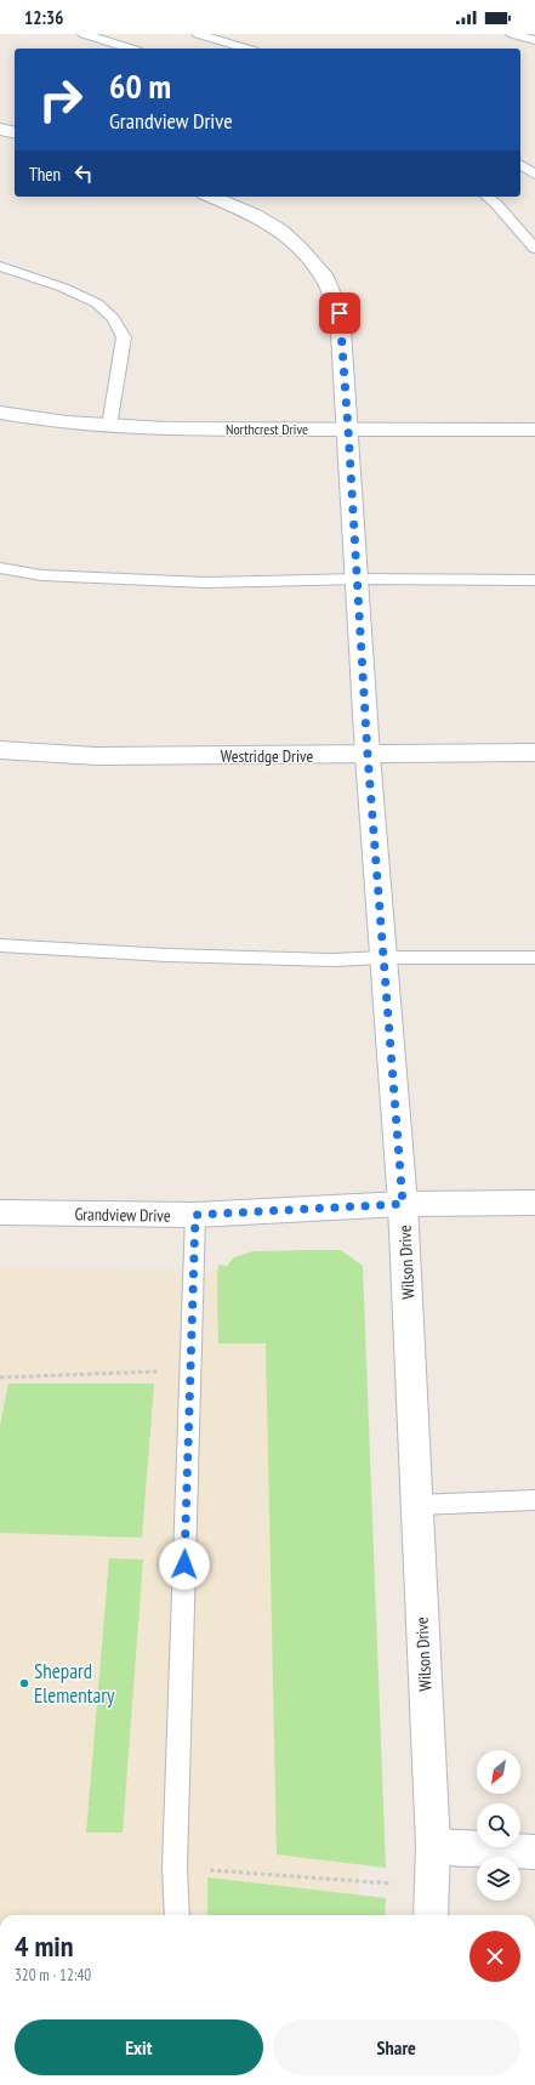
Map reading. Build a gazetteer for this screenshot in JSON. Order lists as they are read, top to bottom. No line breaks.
{"streets":{"street":["Northcrest Drive","Westridge Drive","Grandview Drive","Wilson Drive"]},"crossings":[["Northcrest Drive","Wilson Drive"],["Westridge Drive","Wilson Drive"],["Grandview Drive","Wilson Drive"]],"places":["Shepard Elementary"],"north":"bottom left","page":{"status":"12:36","turn":["60 m","Grandview Drive"],"then":"Then","heading":["4 min","320 m · 12:40"],"buttons":["Exit","Share"]}}
